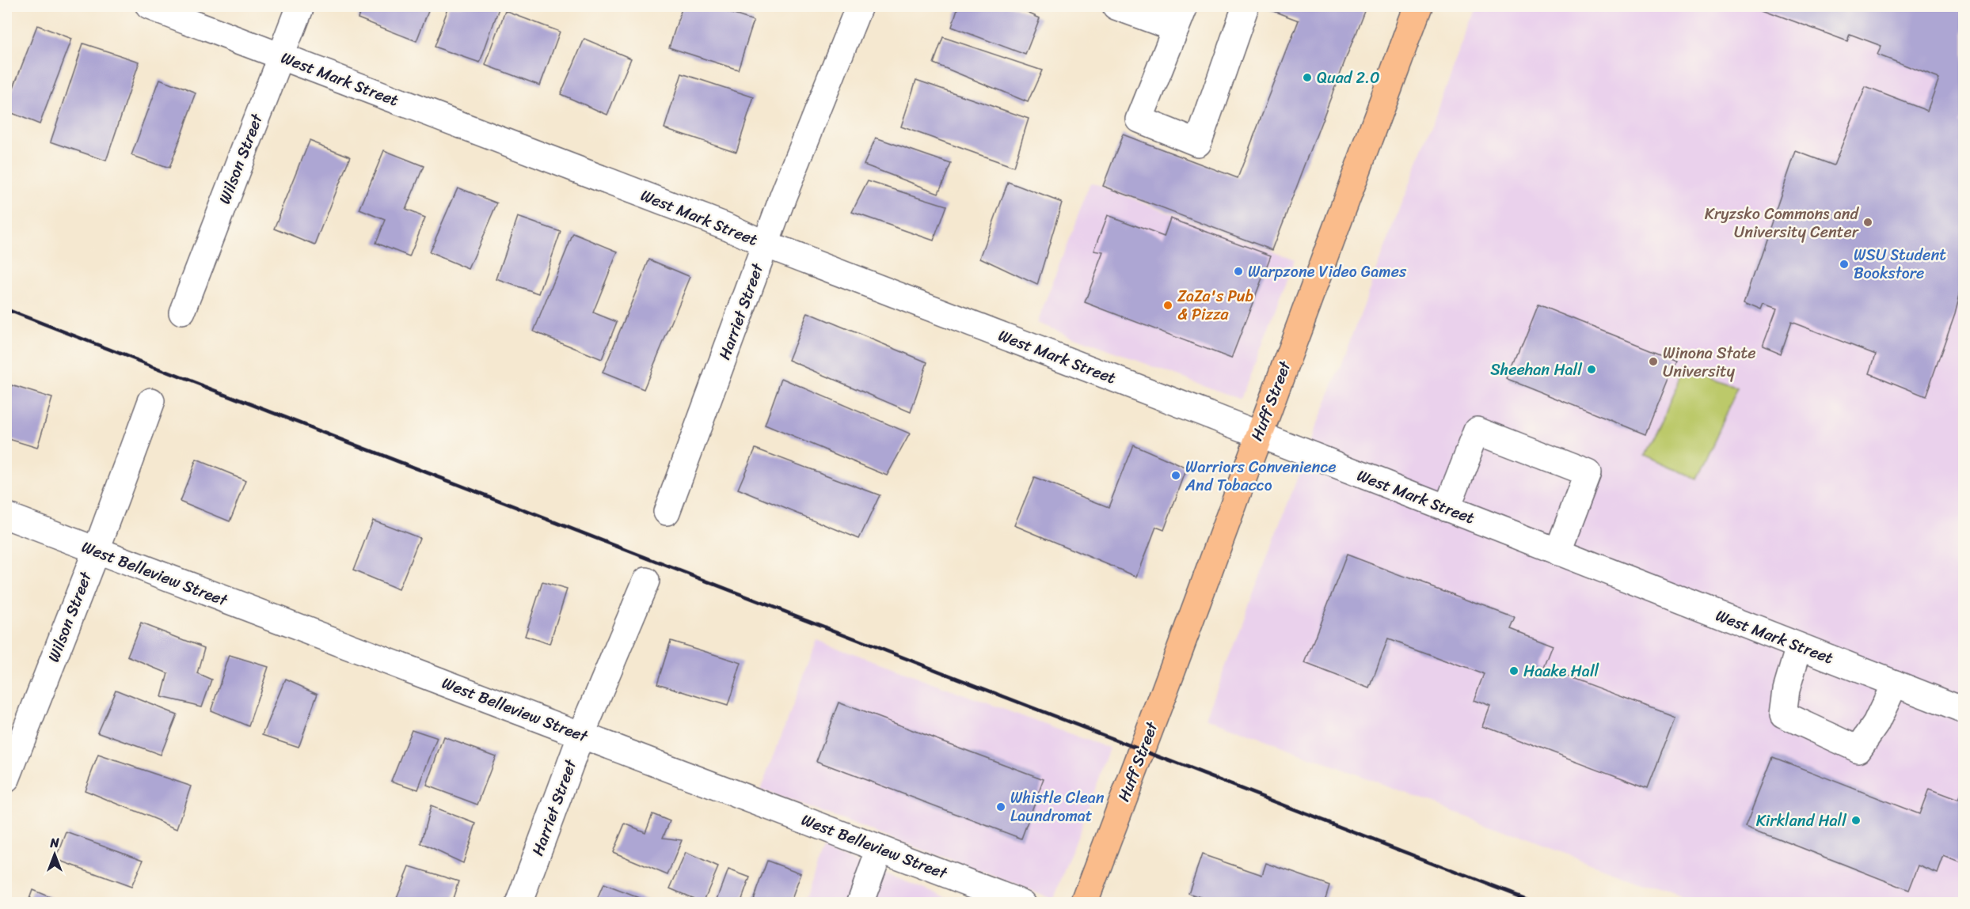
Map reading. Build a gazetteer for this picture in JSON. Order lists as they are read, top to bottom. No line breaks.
{"streets":{"main road":["Huff Street"],"street":["West Mark Street","Wilson Street","Harriet Street","West Belleview Street"]},"crossings":[["West Mark Street","Wilson Street"],["West Mark Street","Harriet Street"],["West Mark Street","Huff Street"],["Wilson Street","West Belleview Street"],["Harriet Street","West Belleview Street"]],"places":["Quad 2.0","Kryzsko Commons and University Center","WSU Student Bookstore","Warpzone Video Games","ZaZa's Pub & Pizza","Winona State University","Sheehan Hall","Warriors Convenience And Tobacco","Haake Hall","Whistle Clean Laundromat","Kirkland Hall"],"north":"top"}
